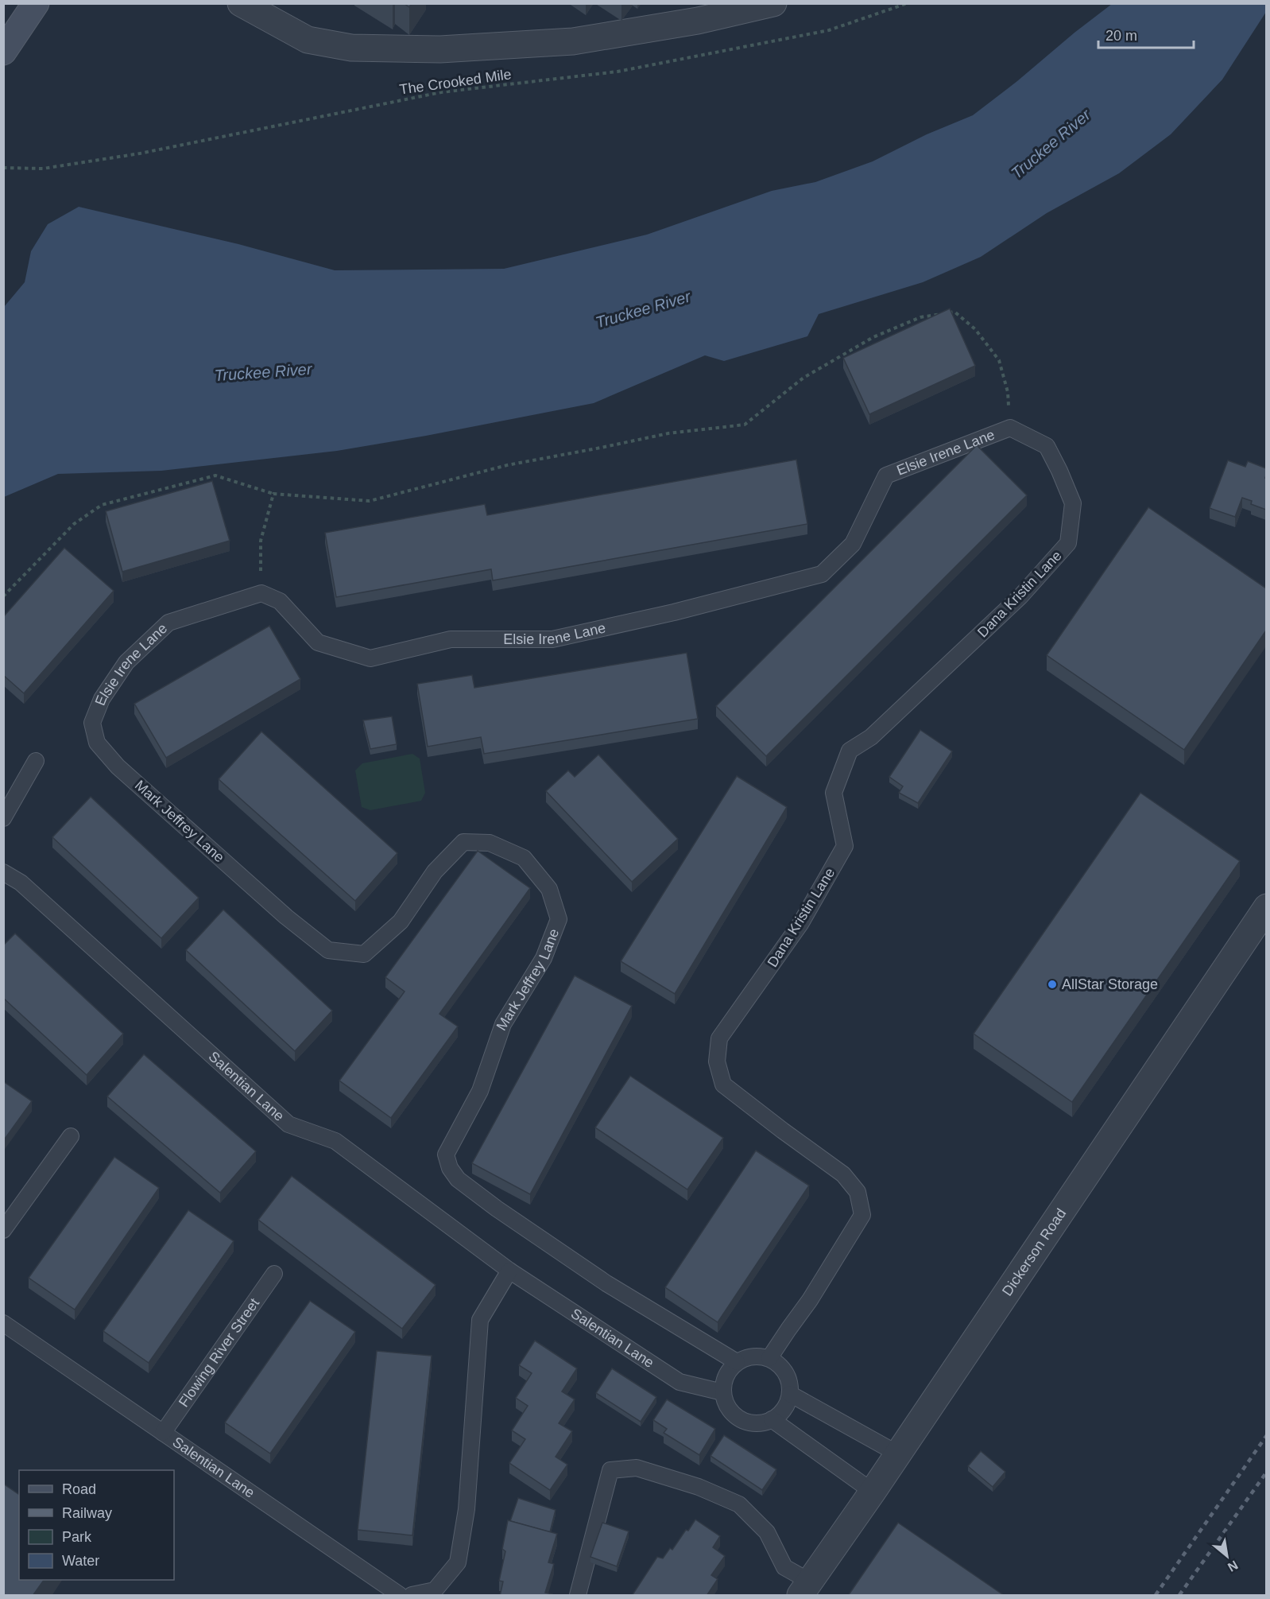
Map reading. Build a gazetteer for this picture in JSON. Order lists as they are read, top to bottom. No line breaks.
{"streets":{"street":["Dickerson Road"],"lane":["Elsie Irene Lane","Dana Kristin Lane","Mark Jeffrey Lane","Salentian Lane","Flowing River Street"],"path":["The Crooked Mile"]},"crossings":[["Elsie Irene Lane","Dana Kristin Lane"],["Elsie Irene Lane","Mark Jeffrey Lane"],["Dana Kristin Lane","Mark Jeffrey Lane"],["Dana Kristin Lane","Salentian Lane"],["Mark Jeffrey Lane","Salentian Lane"],["Salentian Lane","Flowing River Street"]],"water":["Truckee River"],"places":["AllStar Storage"],"legend":["Road","Railway","Park","Water"],"scale_bar":"20 m","north":"bottom right"}
